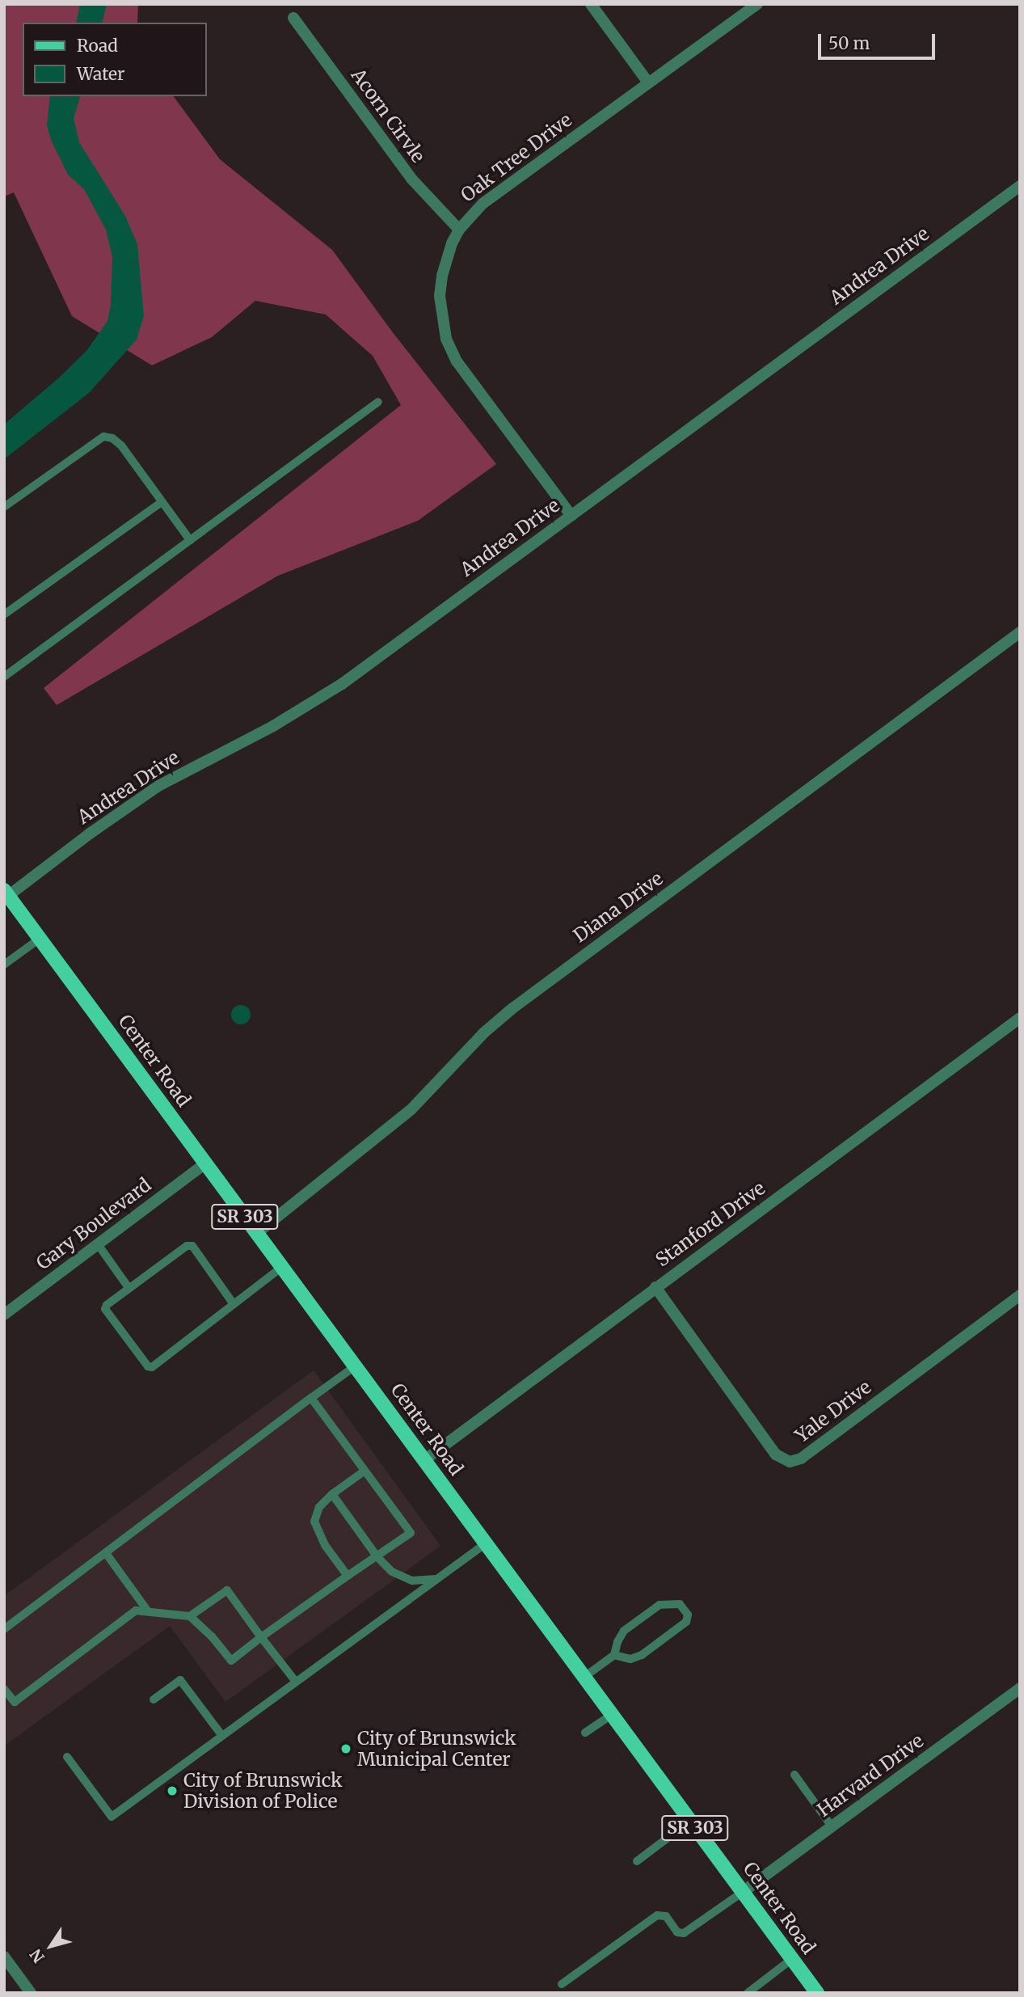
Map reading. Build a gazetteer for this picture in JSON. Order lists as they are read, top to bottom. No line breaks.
{"streets":{"main road":["Center Road","SR 303"],"street":["Acorn Cirvle","Oak Tree Drive","Andrea Drive","Diana Drive","Gary Boulevard","Stanford Drive","Yale Drive","Harvard Drive"]},"crossings":[["Acorn Cirvle","Oak Tree Drive"],["Oak Tree Drive","Andrea Drive"],["Andrea Drive","Center Road"],["Diana Drive","Center Road"],["Center Road","Gary Boulevard"],["Center Road","Stanford Drive"],["Center Road","Harvard Drive"],["Stanford Drive","Yale Drive"]],"places":["City of Brunswick Municipal Center","City of Brunswick Division of Police"],"legend":["Road","Water"],"scale_bar":"50 m","north":"bottom left"}
